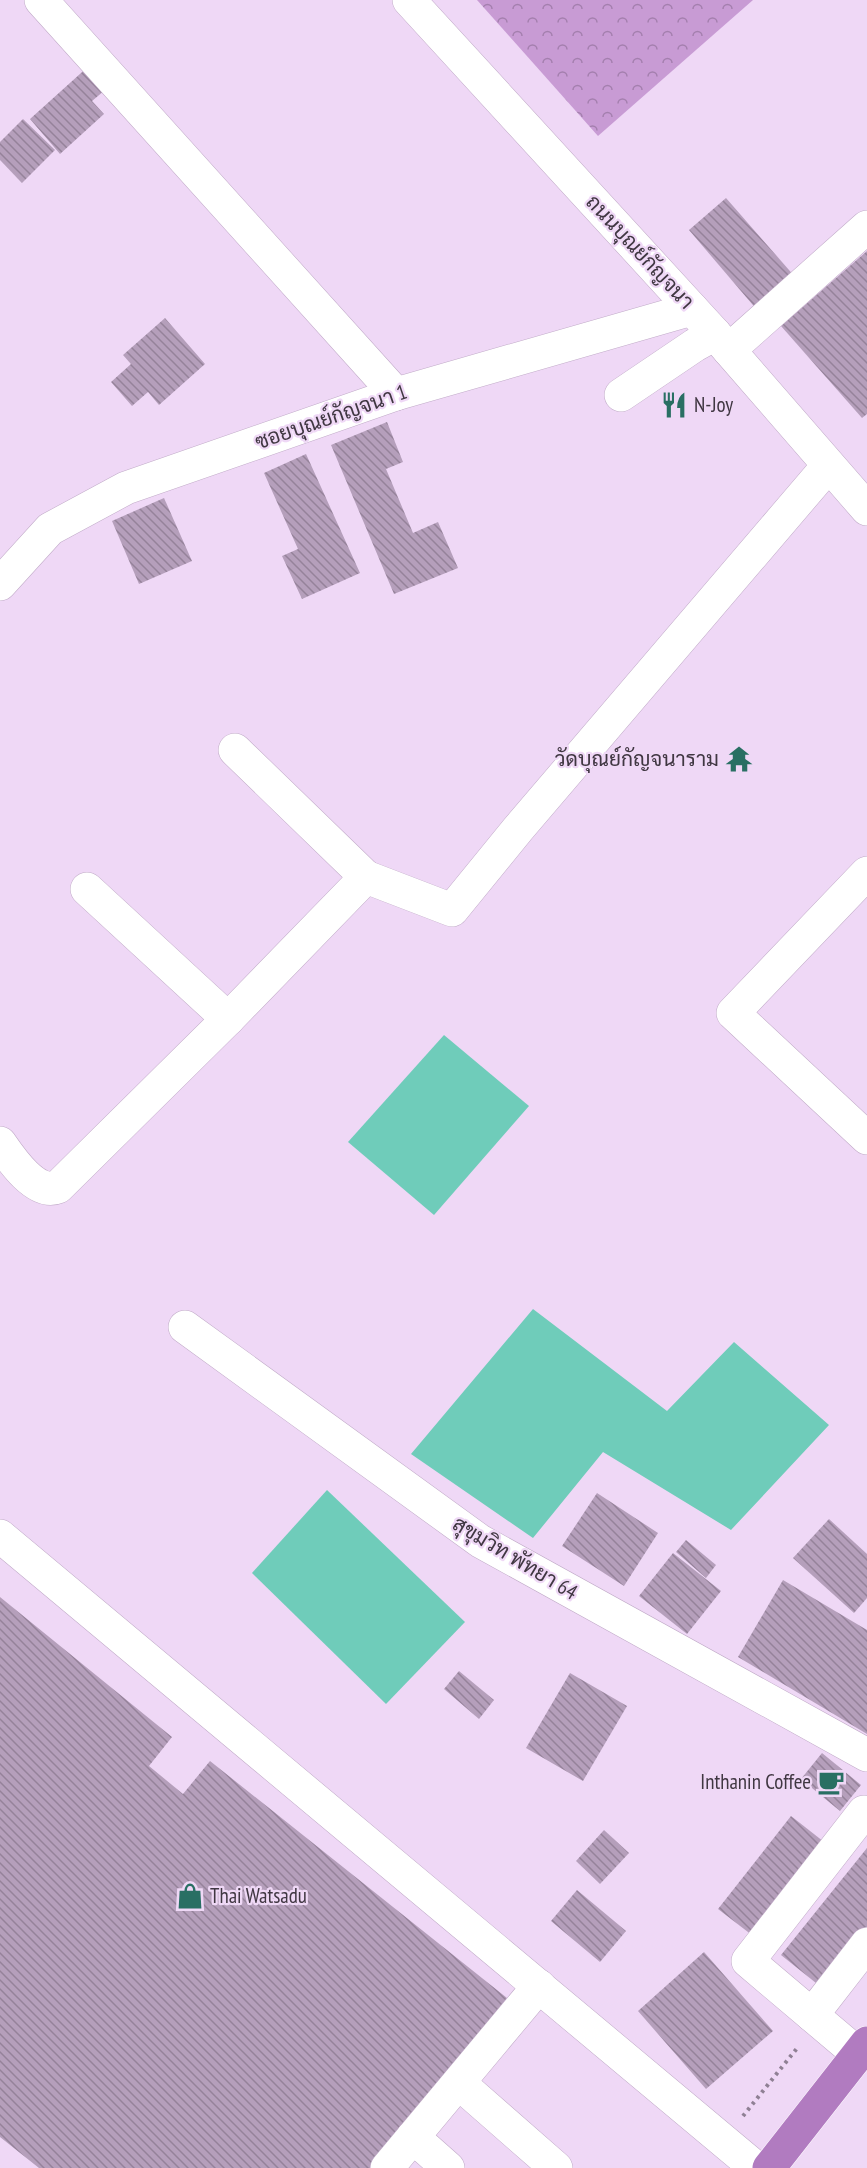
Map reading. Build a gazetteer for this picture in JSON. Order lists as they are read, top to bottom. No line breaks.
{"streets":{"street":["ถนนบุณย์กัญจนา","ซอยบุณย์กัญจนา 1","สุขุมวิท พัทยา 64"]},"crossings":[["ถนนบุณย์กัญจนา","ซอยบุณย์กัญจนา 1"]],"places":{"restaurant":["N-Joy"],"temple":["วัดบุณย์กัญจนาราม"],"cafe":["Inthanin Coffee"],"shop":["Thai Watsadu"]}}
